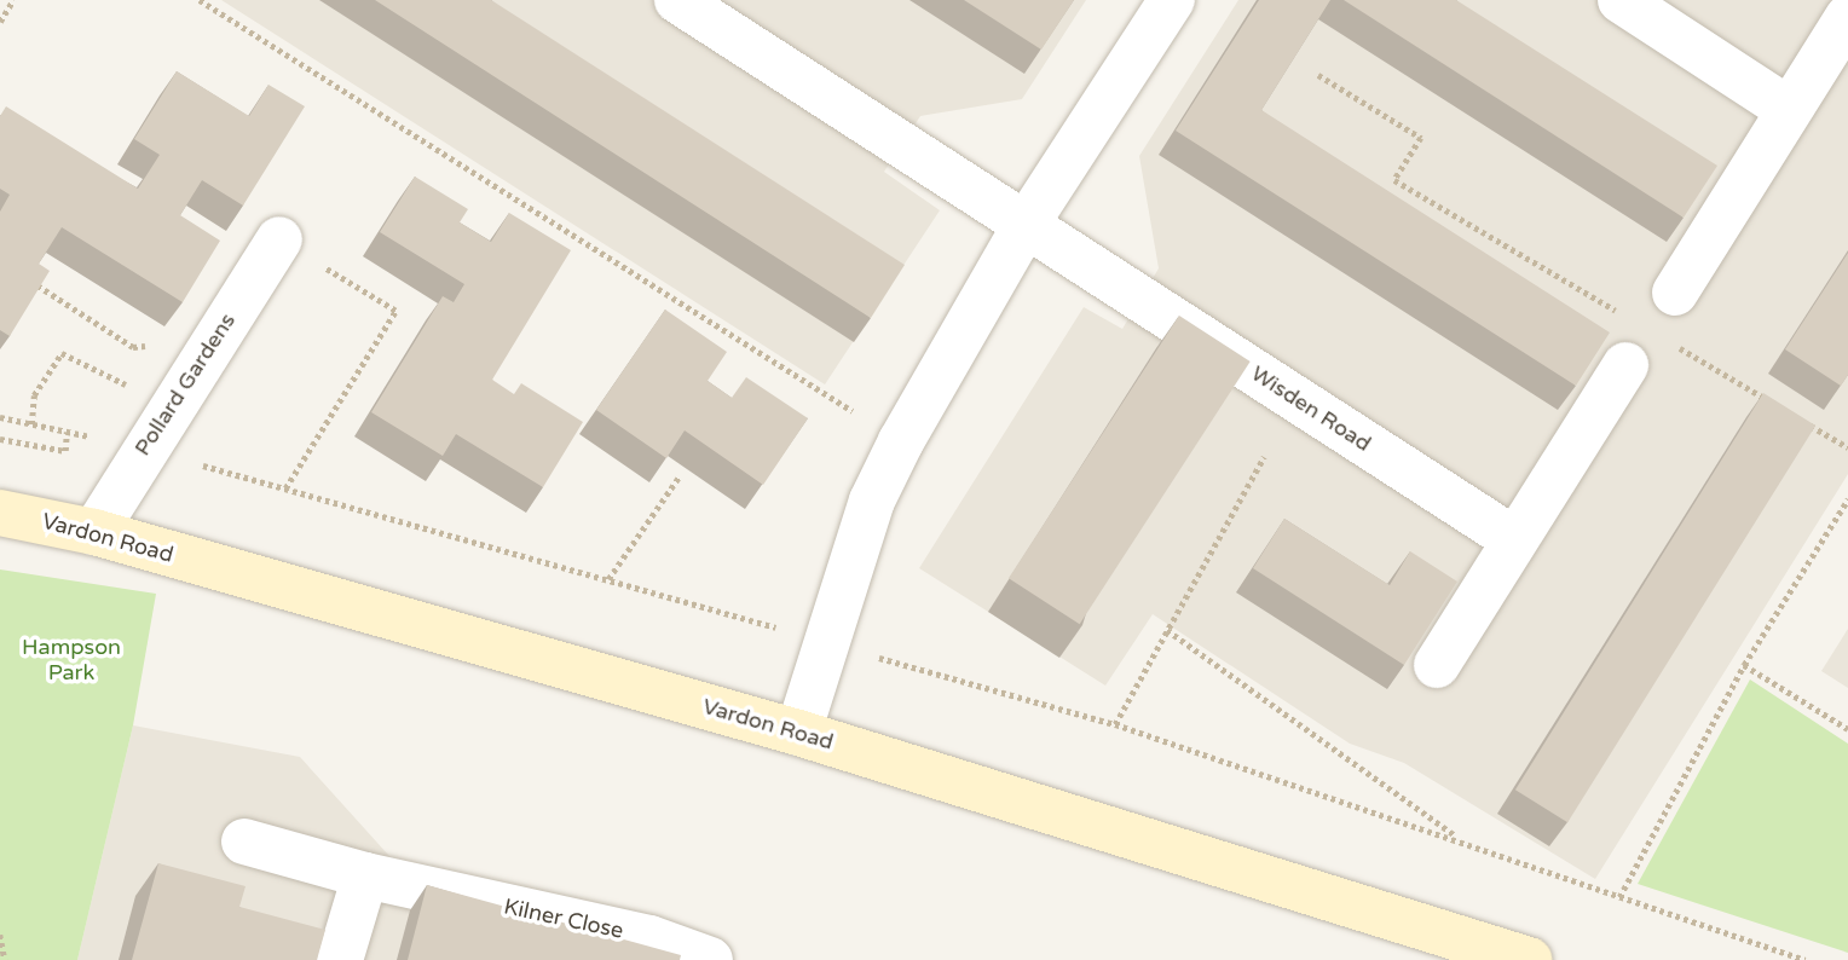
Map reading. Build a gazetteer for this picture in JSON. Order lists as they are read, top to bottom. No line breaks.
{"streets":{"street":["Pollard Gardens","Wisden Road","Vardon Road","Kilner Close"]},"crossings":[["Pollard Gardens","Vardon Road"]],"parks":["Hampson Park"]}
